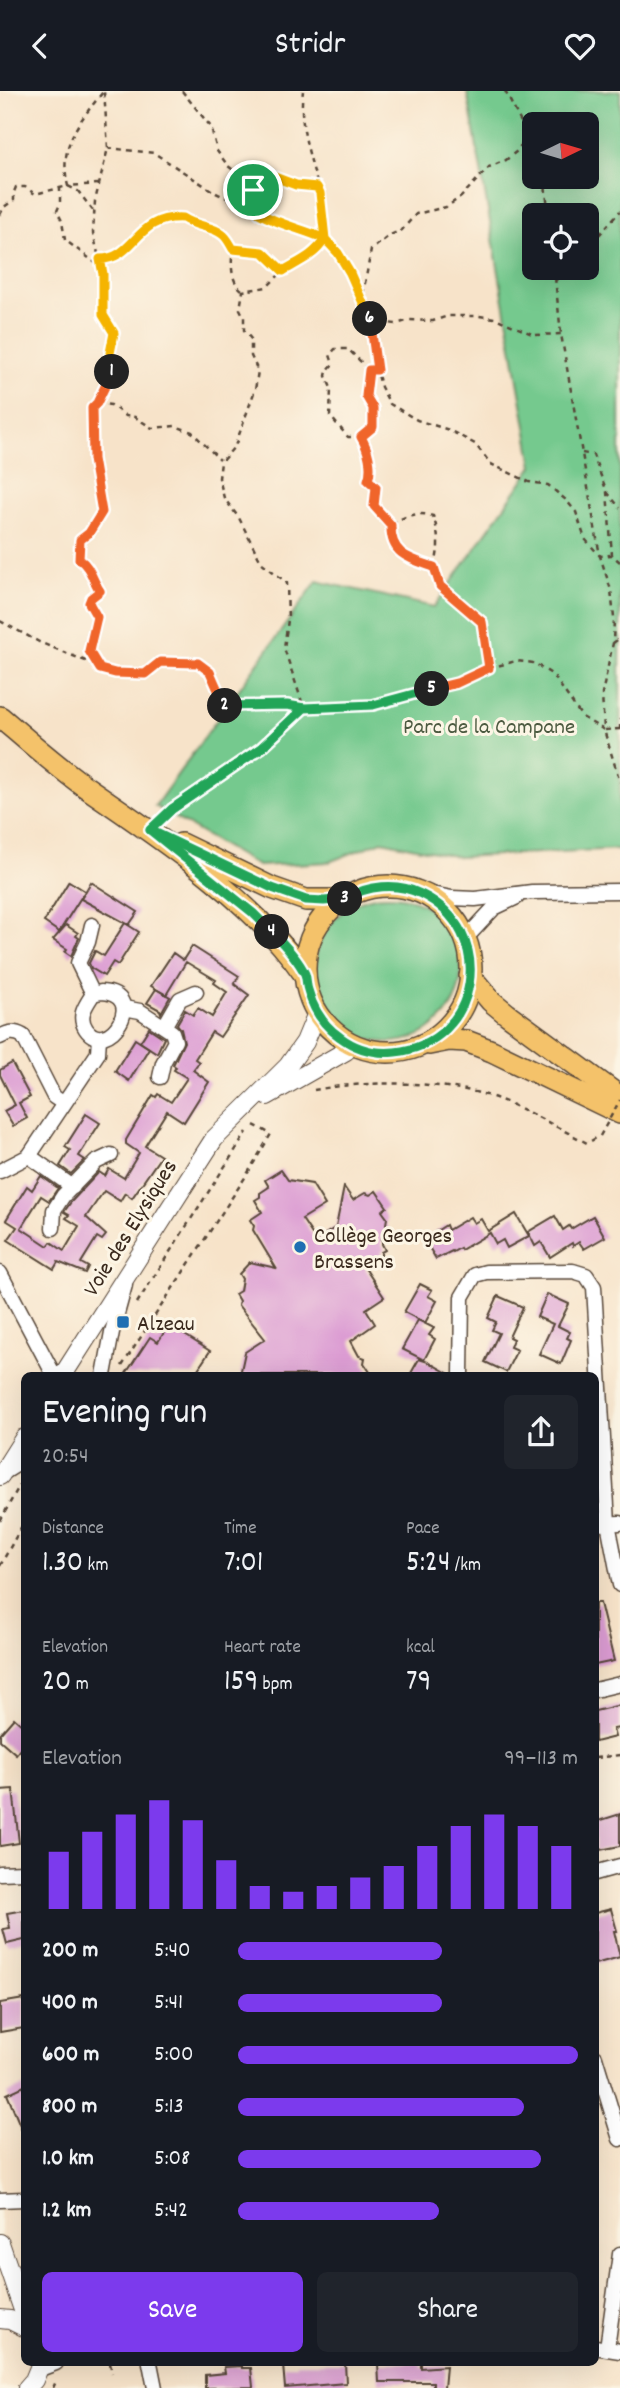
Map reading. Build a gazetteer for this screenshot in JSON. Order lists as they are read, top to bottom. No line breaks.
{"streets":{"street":["Voie des Elysiques"]},"parks":["Parc de la Campane"],"places":{"other":["Collège Georges Brassens"],"transit":["Alzeau"]},"north":"right","page":{"header":"Stridr","pins":["6","1","5","2","3","4"],"heading":["Evening run","20:54"],"stats":[["Distance","1.30 km"],["Time","7:01"],["Pace","5:24 /km"],["Elevation","20 m"],["Heart rate","159 bpm"],["kcal","79"]],"chart":["Elevation","99–113 m"],"list":[{"name":"200 m","note":"5:40"},{"name":"400 m","note":"5:41"},{"name":"600 m","note":"5:00"},{"name":"800 m","note":"5:13"},{"name":"1.0 km","note":"5:08"},{"name":"1.2 km","note":"5:42"}],"buttons":["Save","Share"]}}
